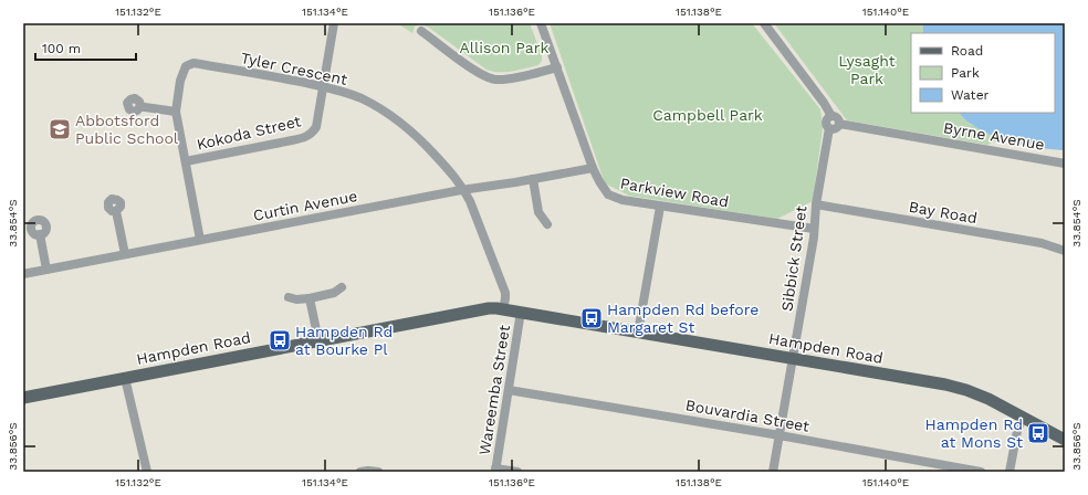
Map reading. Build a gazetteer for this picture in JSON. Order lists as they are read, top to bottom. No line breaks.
{"streets":{"main road":["Hampden Road"],"street":["Tyler Crescent","Kokoda Street","Byrne Avenue","Parkview Road","Curtin Avenue","Bay Road","Sibbick Street","Wareemba Street","Bouvardia Street"]},"crossings":[["Tyler Crescent","Kokoda Street"],["Tyler Crescent","Curtin Avenue"],["Tyler Crescent","Hampden Road"],["Byrne Avenue","Sibbick Street"],["Parkview Road","Curtin Avenue"],["Parkview Road","Sibbick Street"],["Bay Road","Sibbick Street"],["Sibbick Street","Hampden Road"],["Sibbick Street","Bouvardia Street"],["Hampden Road","Wareemba Street"],["Wareemba Street","Bouvardia Street"]],"parks":["Allison Park","Lysaght Park","Campbell Park"],"places":{"school or university":["Abbotsford Public School"],"bus stop":["Hampden Rd before Margaret St","Hampden Rd at Bourke Pl","Hampden Rd at Mons St"]},"legend":["Road","Park","Water"],"scale_bar":"100 m","coordinates":["151.132°E","151.134°E","151.136°E","151.138°E","151.140°E","33.854°S","33.856°S"]}
